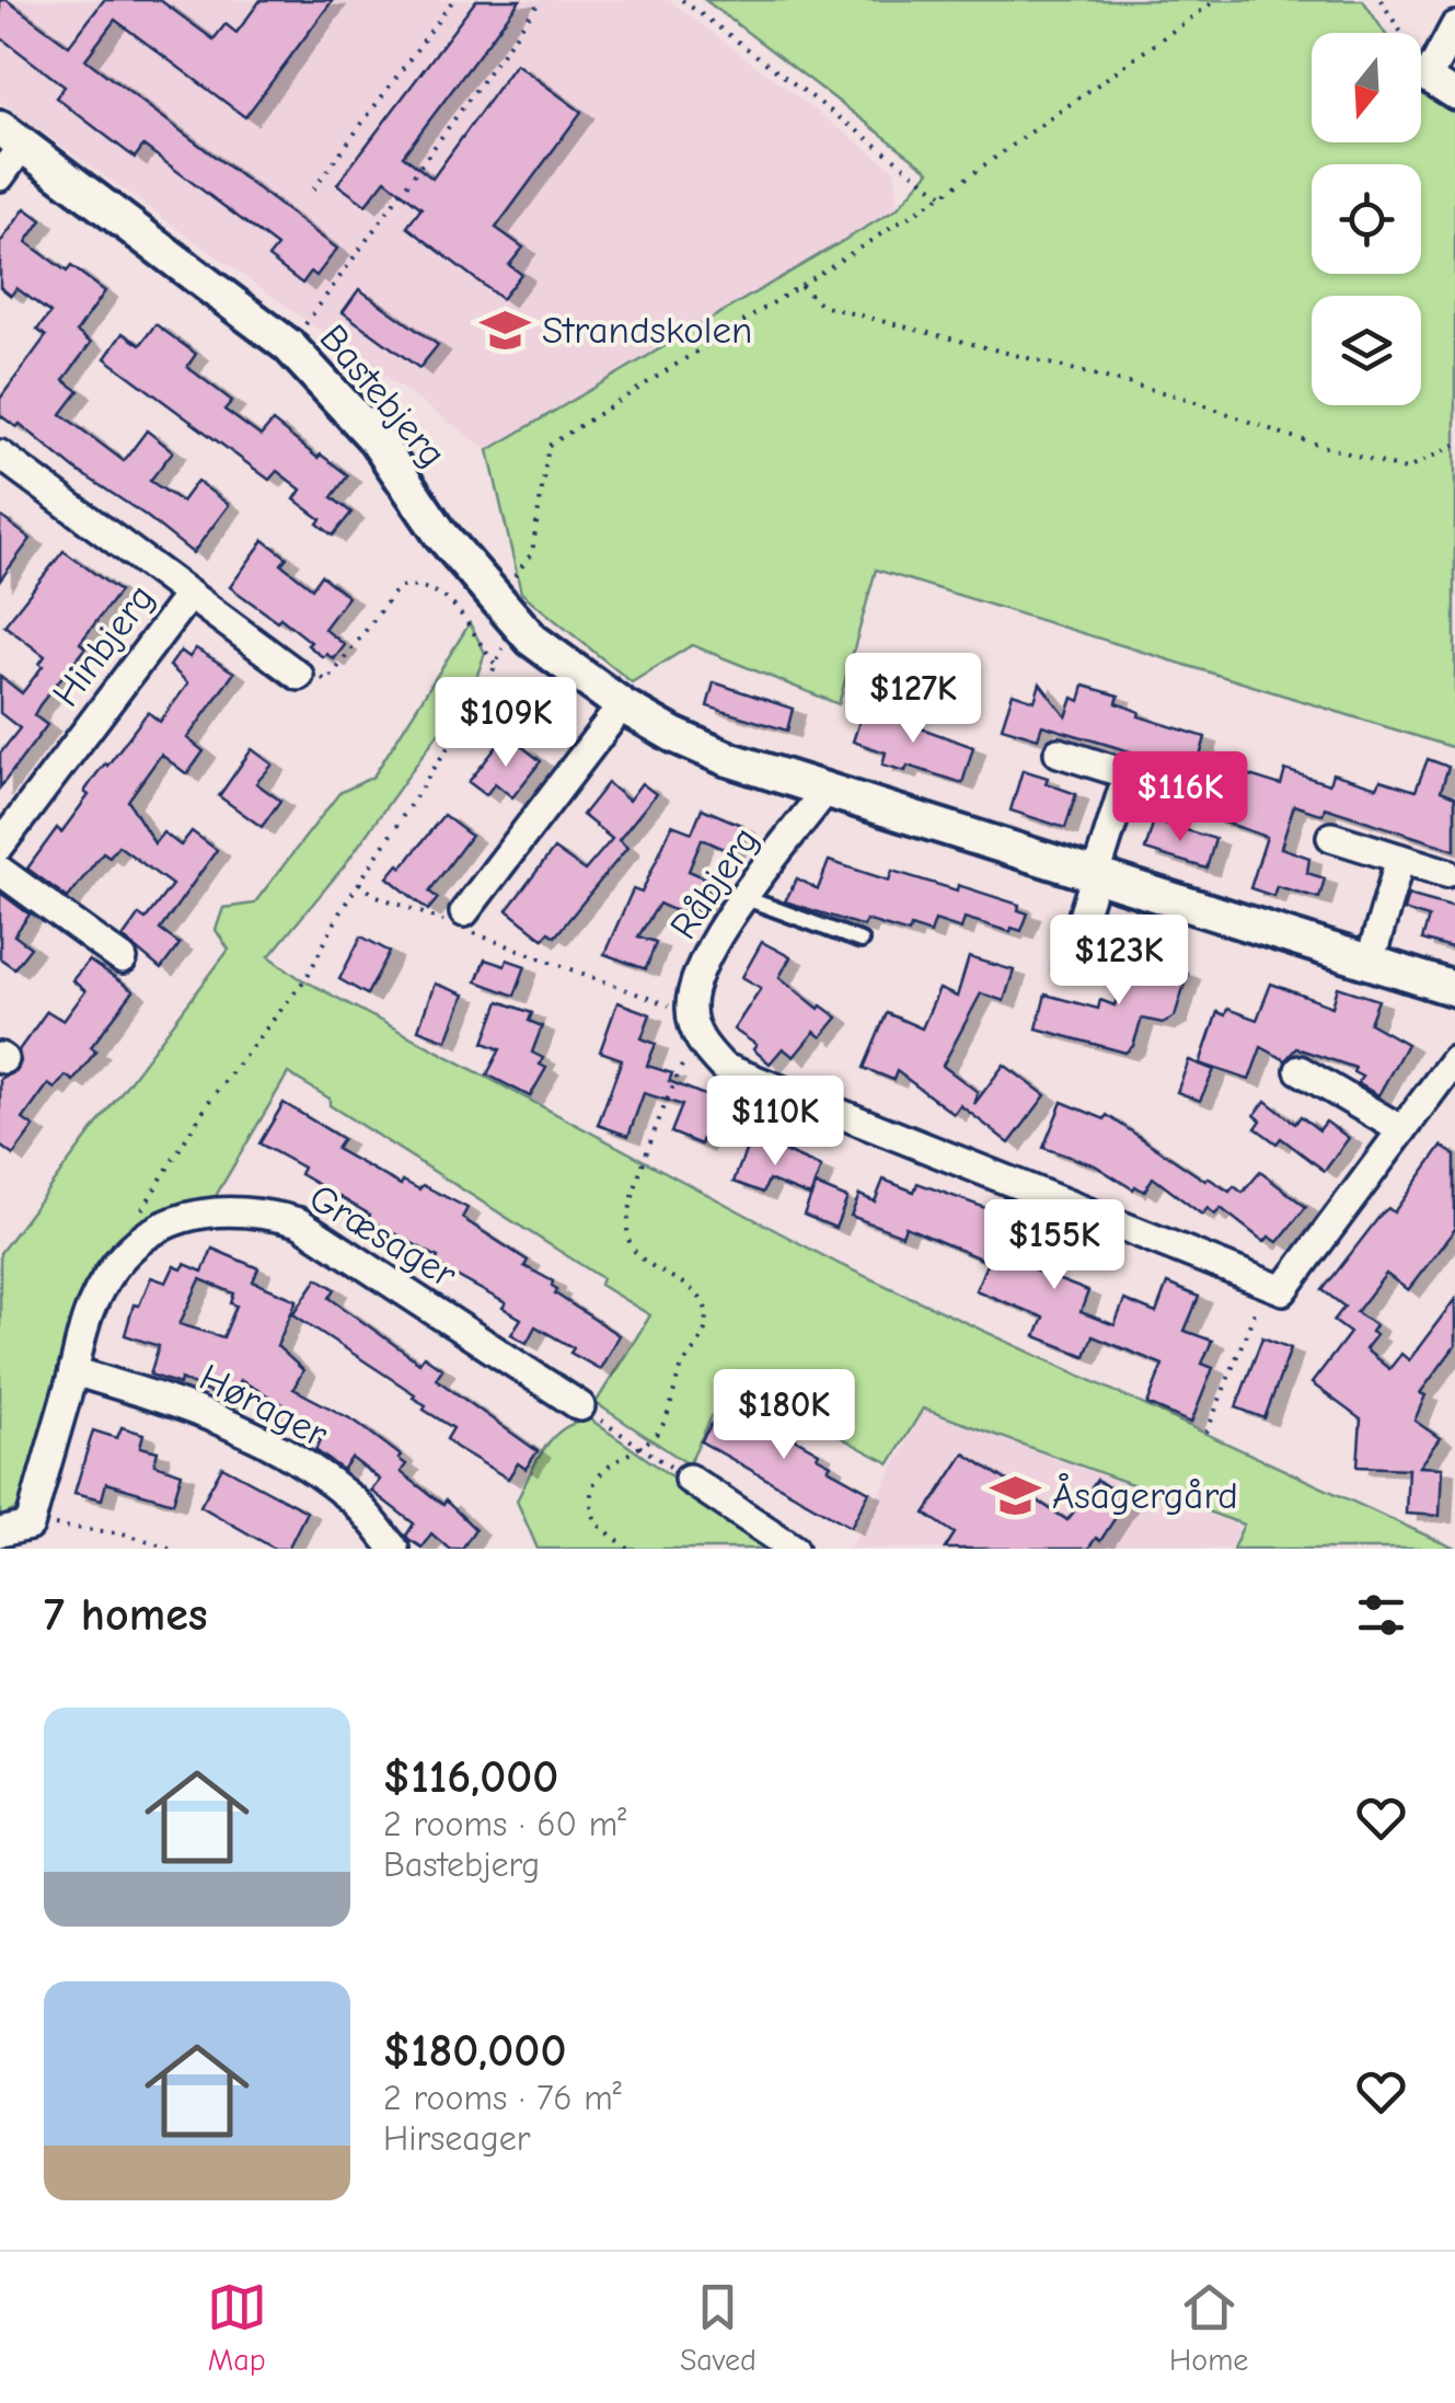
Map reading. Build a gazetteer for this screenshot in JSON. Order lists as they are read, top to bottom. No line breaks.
{"streets":{"street":["Bastebjerg","Hinbjerg","Råbjerg","Græsager","Hørager"]},"crossings":[["Bastebjerg","Råbjerg"],["Græsager","Hørager"]],"places":{"school or university":["Strandskolen","Åsagergård"]},"north":"bottom","page":{"price":["$127K","$109K","$116K","$123K","$110K","$155K","$180K"],"heading":"7 homes","list":[{"name":"$116,000","note":"2 rooms · 60 m² · Bastebjerg"},{"name":"$180,000","note":"2 rooms · 76 m² · Hirseager"}],"tabs":["Map","Saved","Home"]}}
